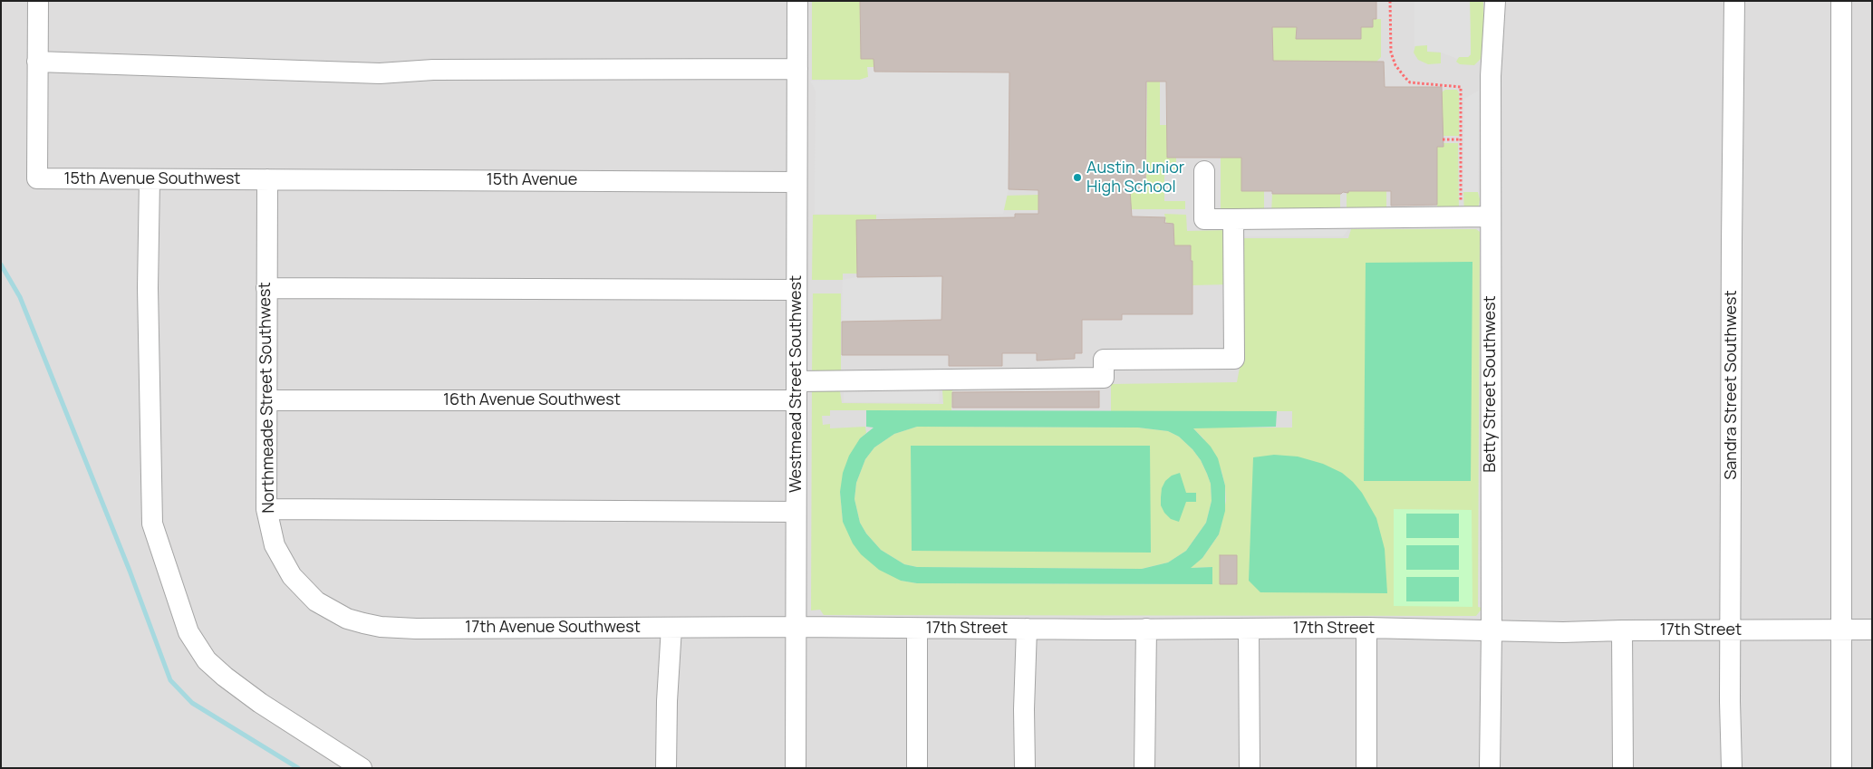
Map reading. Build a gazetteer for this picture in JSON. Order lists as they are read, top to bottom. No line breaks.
{"streets":{"street":["15th Avenue Southwest","15th Avenue","Westmead Street Southwest","Betty Street Southwest","Sandra Street Southwest","Northmeade Street Southwest","16th Avenue Southwest","17th Avenue Southwest","17th Street"]},"crossings":[["15th Avenue Southwest","15th Avenue"],["15th Avenue Southwest","Northmeade Street Southwest"],["15th Avenue","Westmead Street Southwest"],["15th Avenue","Northmeade Street Southwest"],["Westmead Street Southwest","16th Avenue Southwest"],["Westmead Street Southwest","17th Avenue Southwest"],["Westmead Street Southwest","17th Street"],["Betty Street Southwest","17th Street"],["Sandra Street Southwest","17th Street"],["Northmeade Street Southwest","16th Avenue Southwest"],["Northmeade Street Southwest","17th Avenue Southwest"],["17th Avenue Southwest","17th Street"]],"places":["Austin Junior High School"]}
